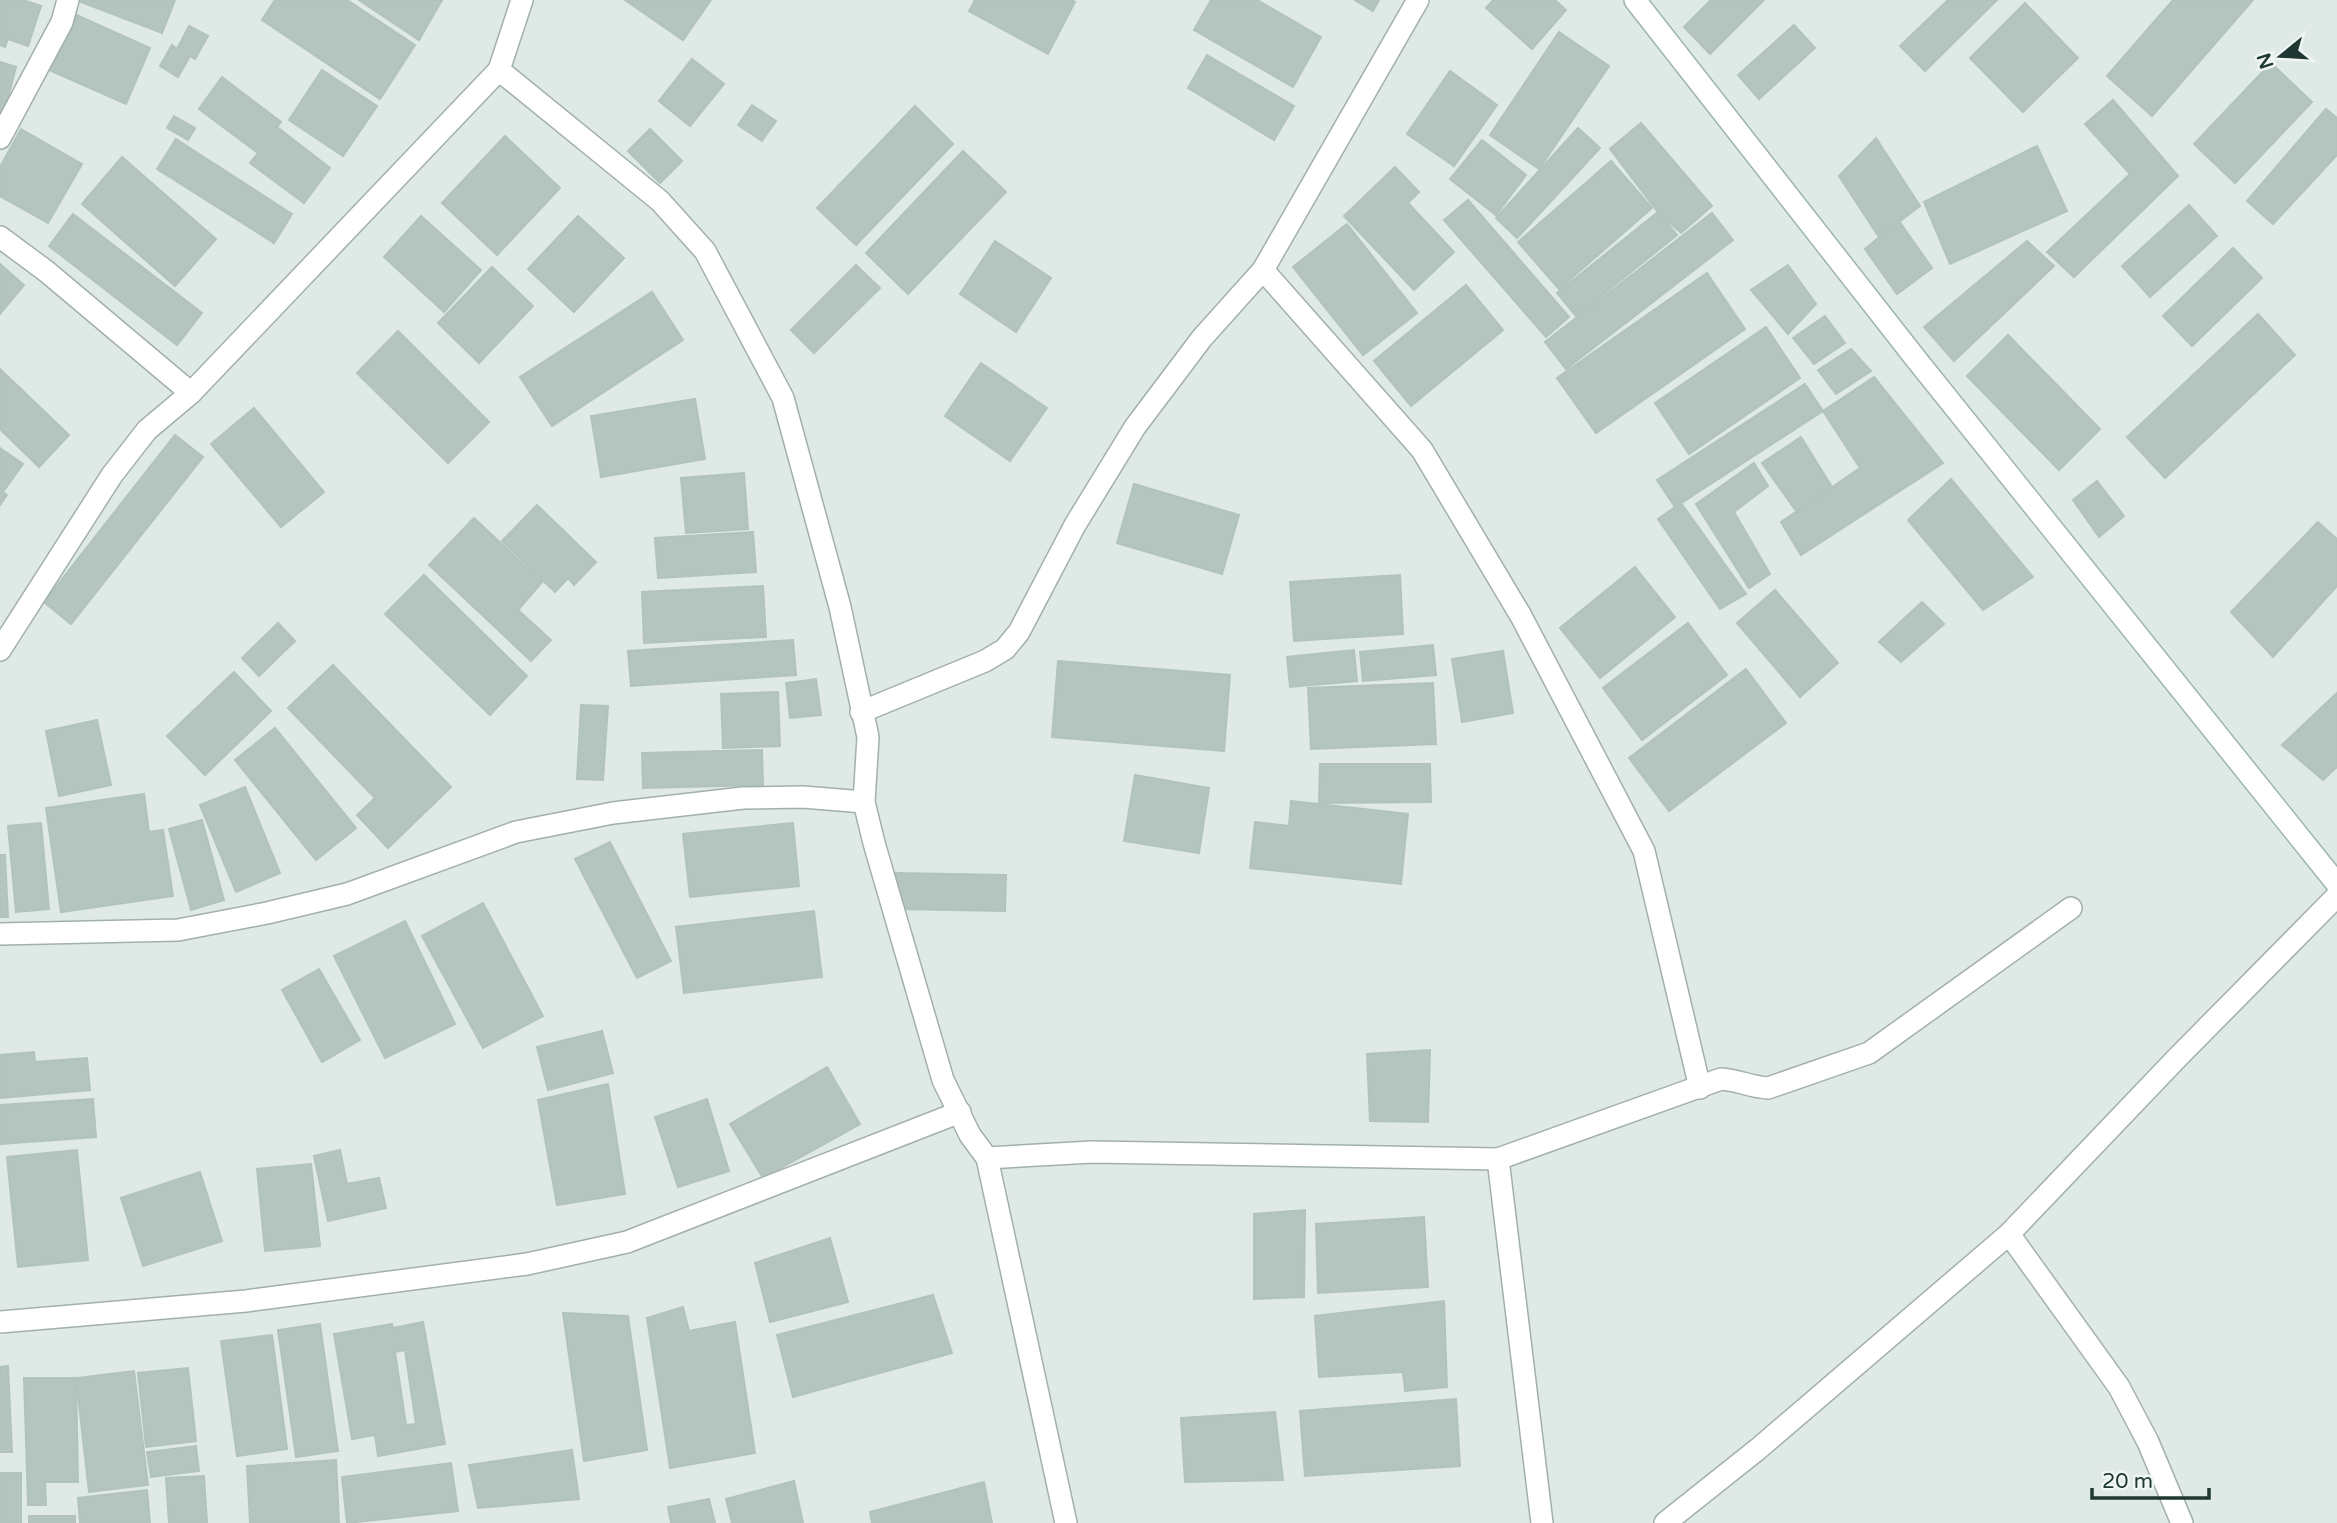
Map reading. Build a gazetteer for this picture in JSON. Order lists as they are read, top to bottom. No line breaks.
{"scale_bar":"20 m","north":"left"}
